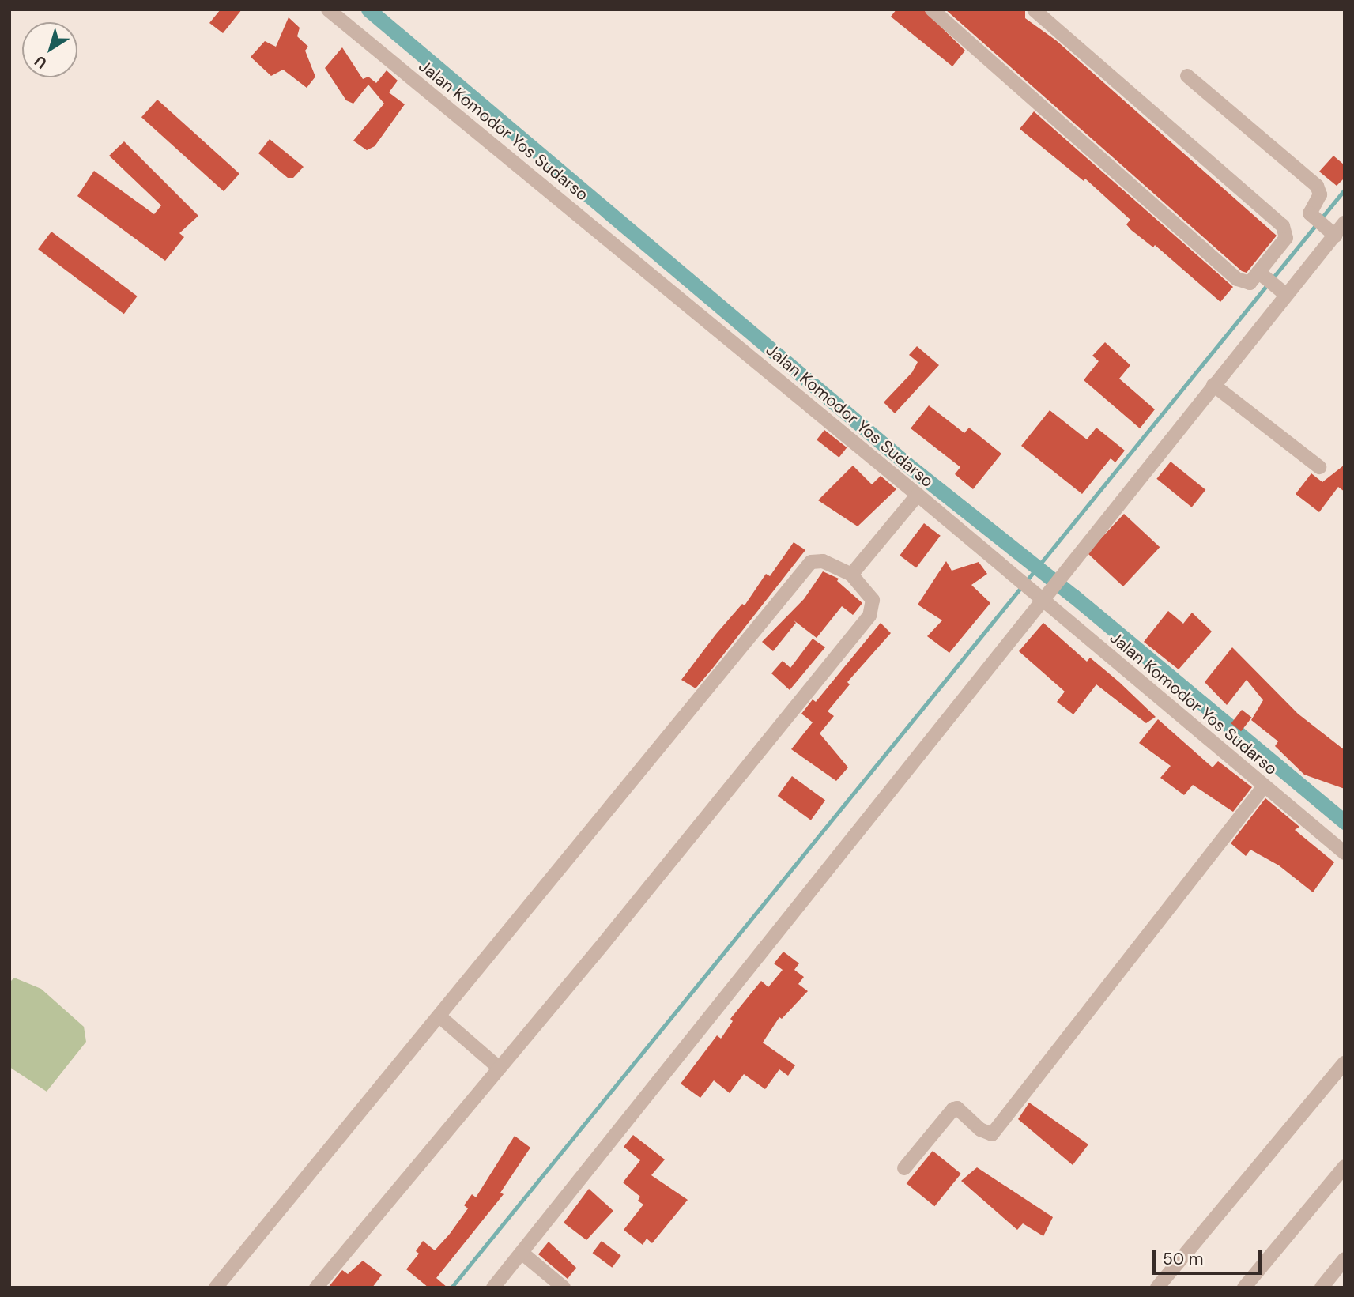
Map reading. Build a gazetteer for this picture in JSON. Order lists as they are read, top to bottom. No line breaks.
{"streets":{"street":["Jalan Komodor Yos Sudarso"]},"scale_bar":"50 m","north":"bottom left"}
